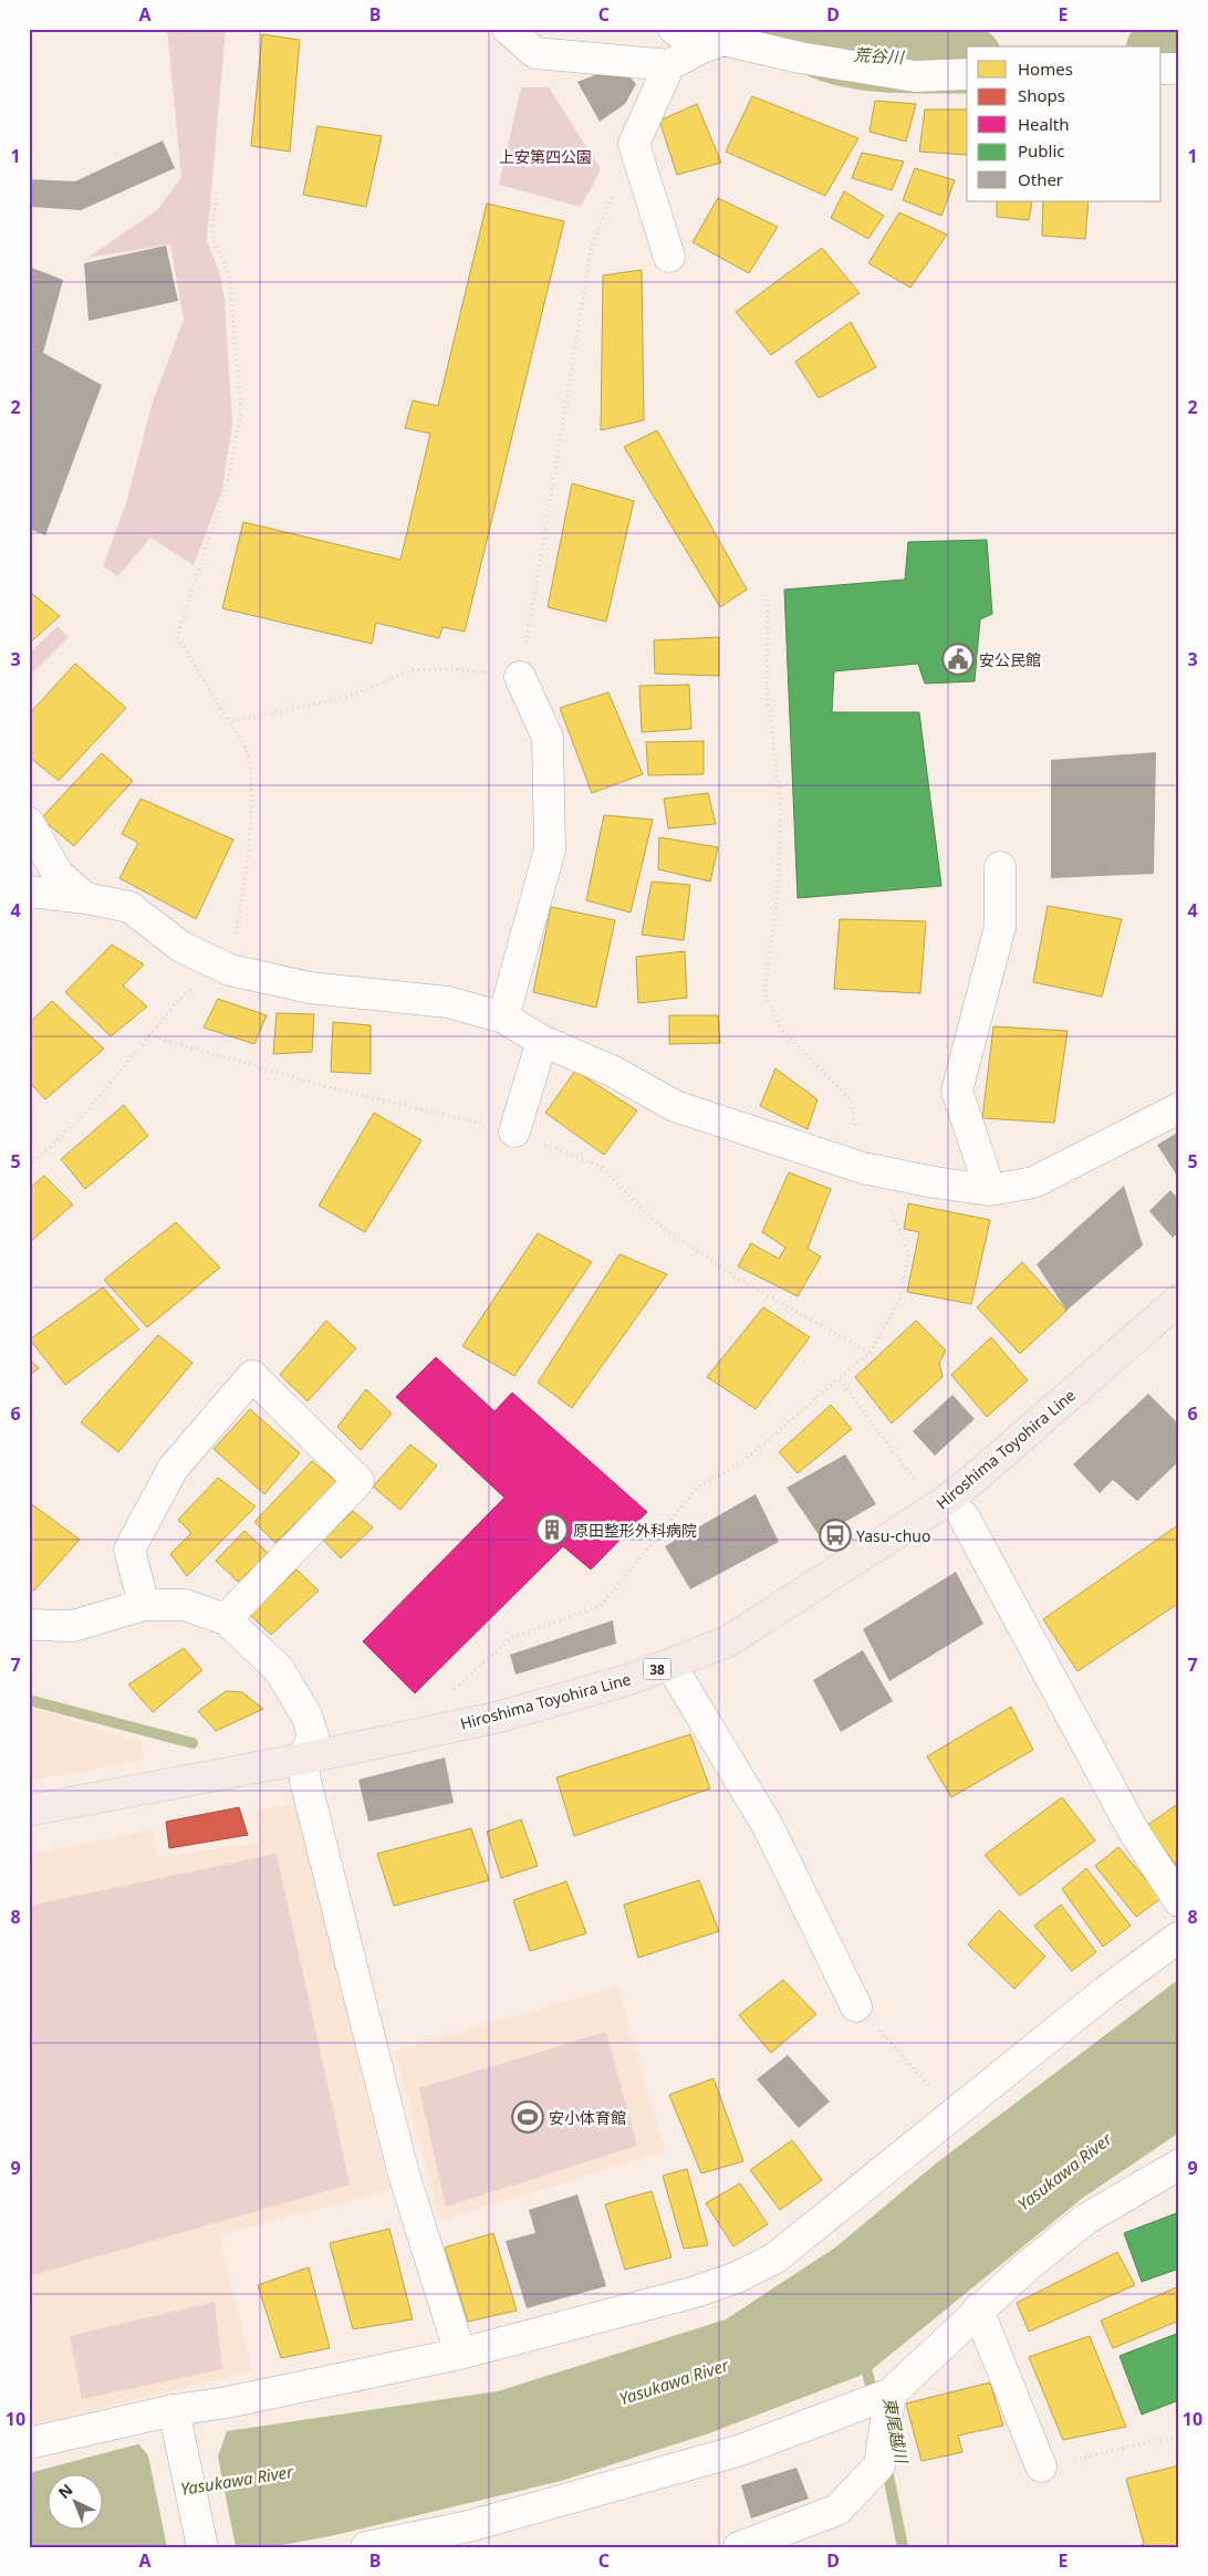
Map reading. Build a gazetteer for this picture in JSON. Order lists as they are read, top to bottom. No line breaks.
{"streets":{"main road":["Hiroshima Toyohira Line","38"]},"water":["荒谷川","Yasukawa River","東尾越川"],"parks":["上安第四公園"],"places":{"public building":["安公民館"],"building":["原田整形外科病院"],"bus stop":["Yasu-chuo"],"sports":["安小体育館"]},"legend":["Homes","Shops","Health","Public","Other"],"north":"top left","grid":{"columns":["A","B","C","D","E"],"rows":["1","2","3","4","5","6","7","8","9","10"]}}
